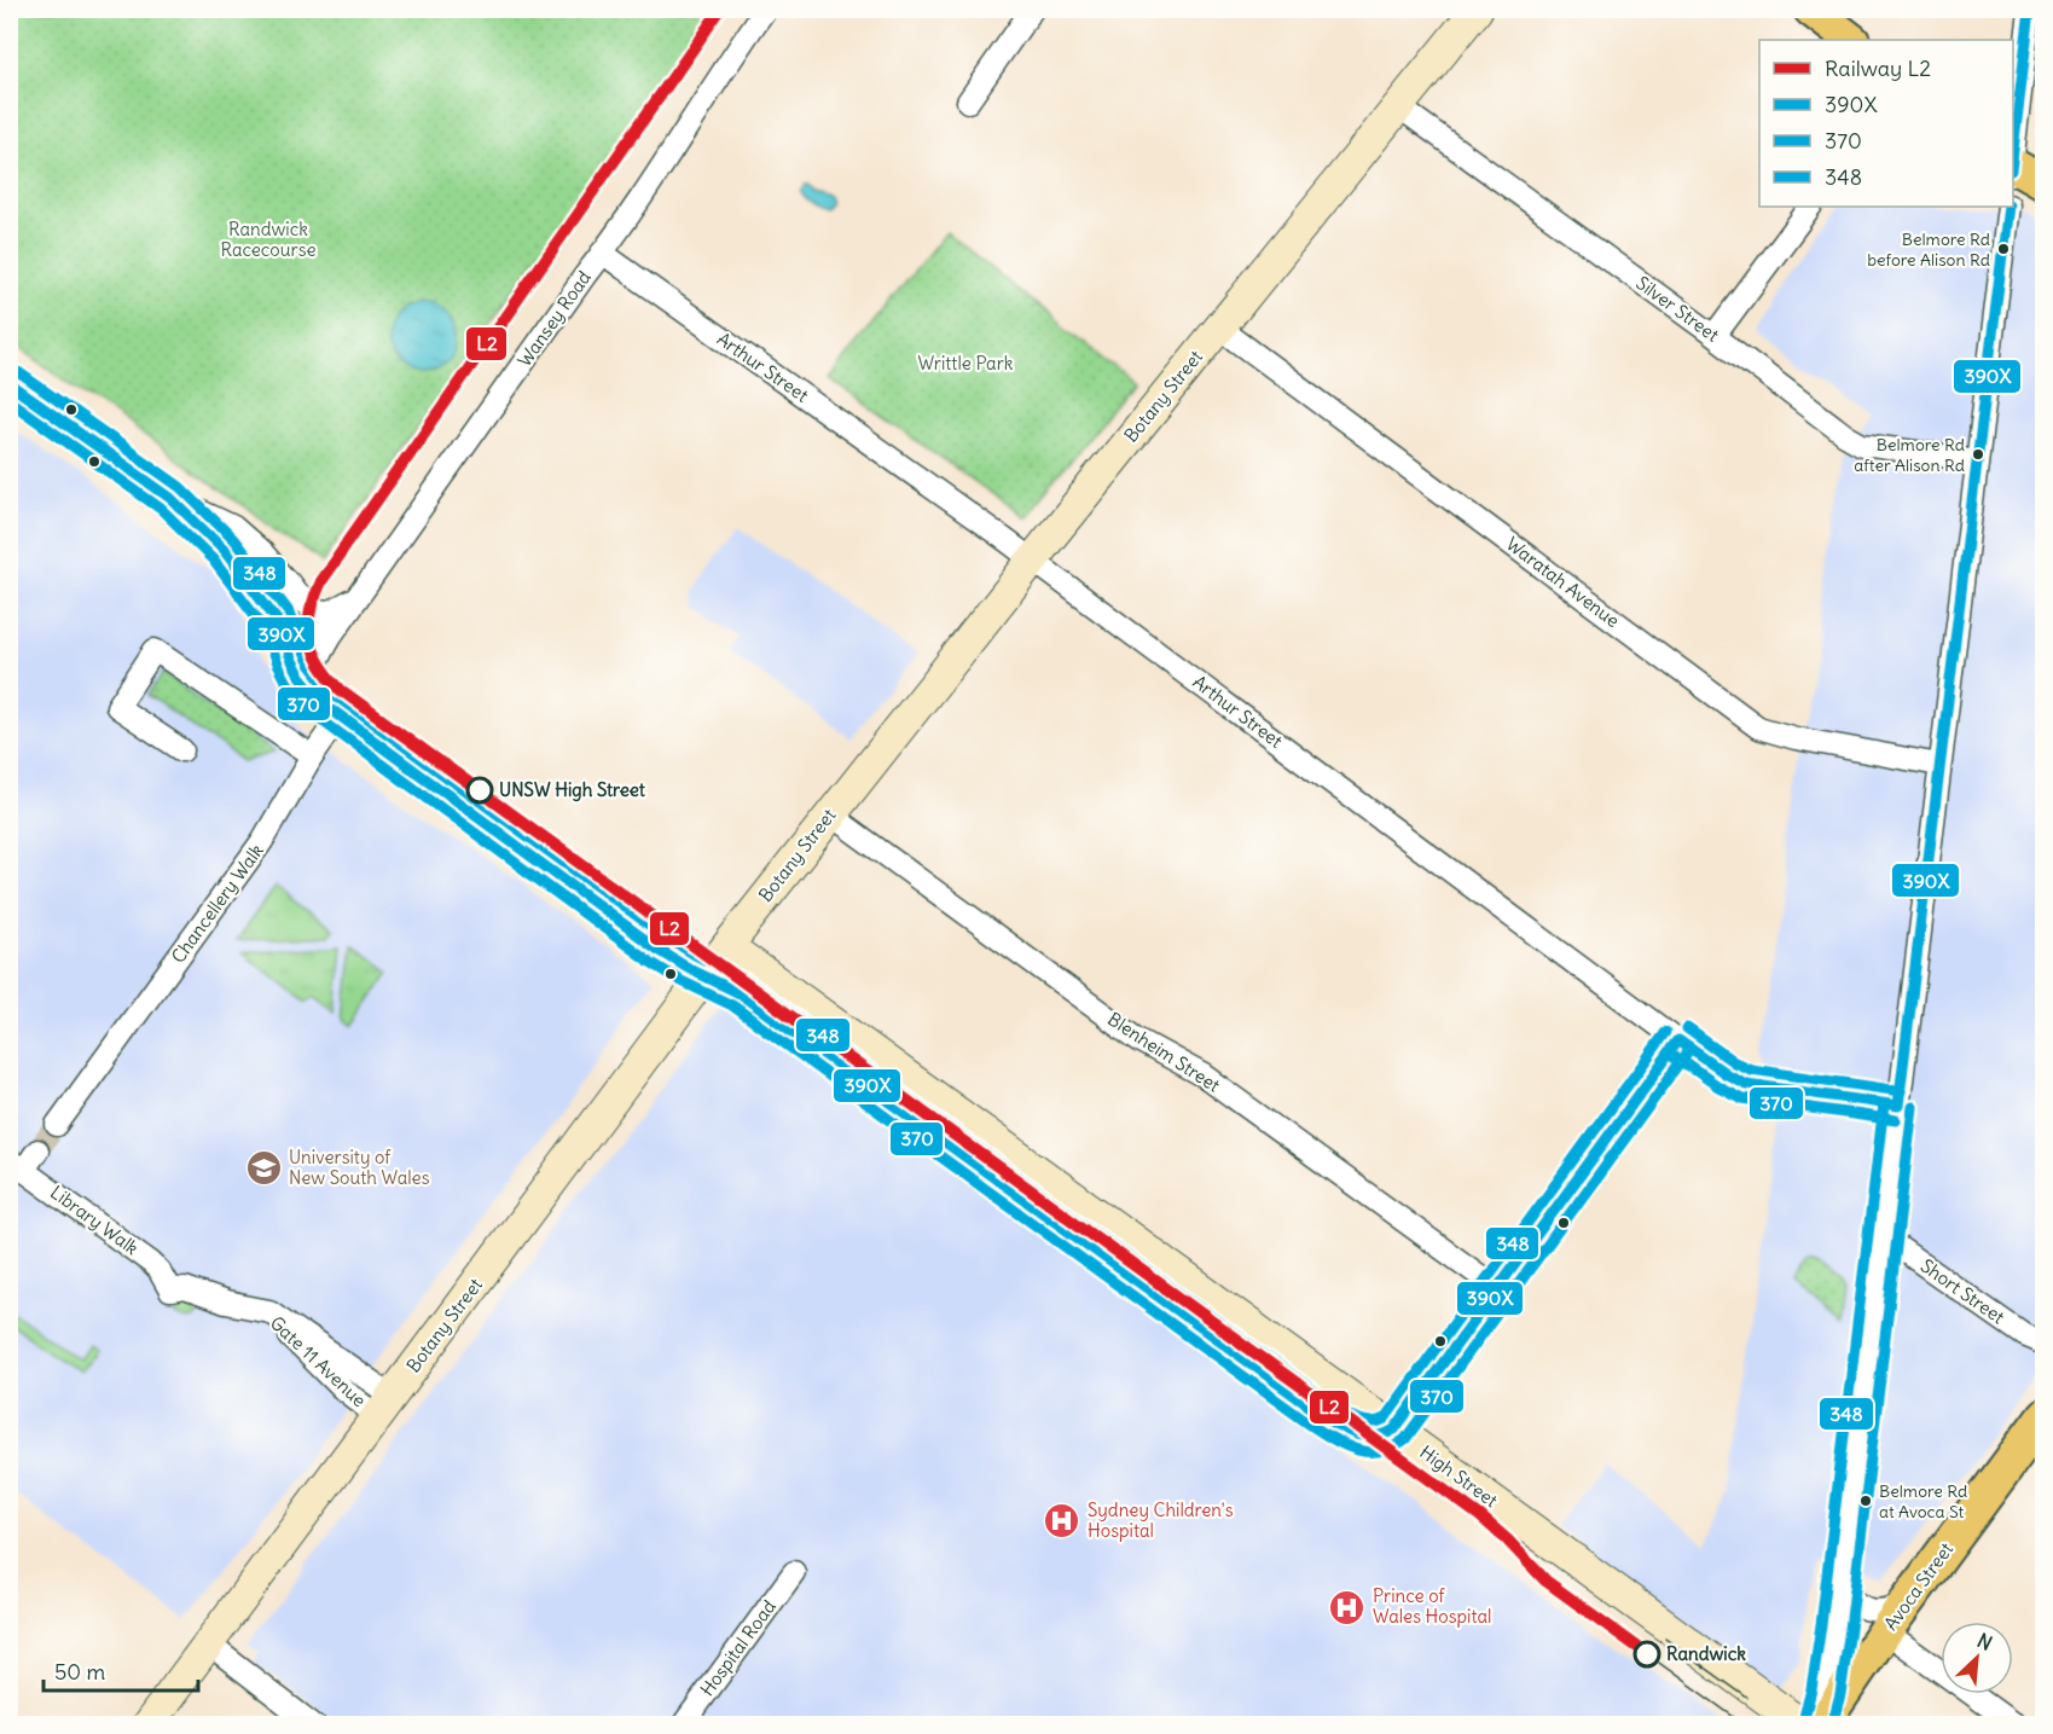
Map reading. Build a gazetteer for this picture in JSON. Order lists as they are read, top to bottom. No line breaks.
{"streets":{"main road":["Avoca Street"],"street":["Silver Street","Wansey Road","Arthur Street","Botany Street","Waratah Avenue","Chancellery Walk","Blenheim Street","Library Walk","Short Street","Gate 11 Avenue","High Street","Hospital Road"]},"crossings":[["Silver Street","Botany Street"],["Wansey Road","Arthur Street"],["Wansey Road","Chancellery Walk"],["Arthur Street","Botany Street"],["Botany Street","Waratah Avenue"],["Botany Street","Blenheim Street"],["Botany Street","Gate 11 Avenue"],["Botany Street","High Street"],["Library Walk","Gate 11 Avenue"]],"parks":["Randwick Racecourse","Writtle Park"],"places":{"other":["Belmore Rd before Alison Rd","Belmore Rd after Alison Rd","UNSW High Street","Belmore Rd at Avoca St","Randwick"],"school or university":["University of New South Wales"],"hospital":["Sydney Children's Hospital","Prince of Wales Hospital"]},"lines":["rail line L2","transit line 390X","transit line 348","transit line 370"],"legend":["Railway L2","390X","370","348"],"scale_bar":"50 m","north":"top right"}
